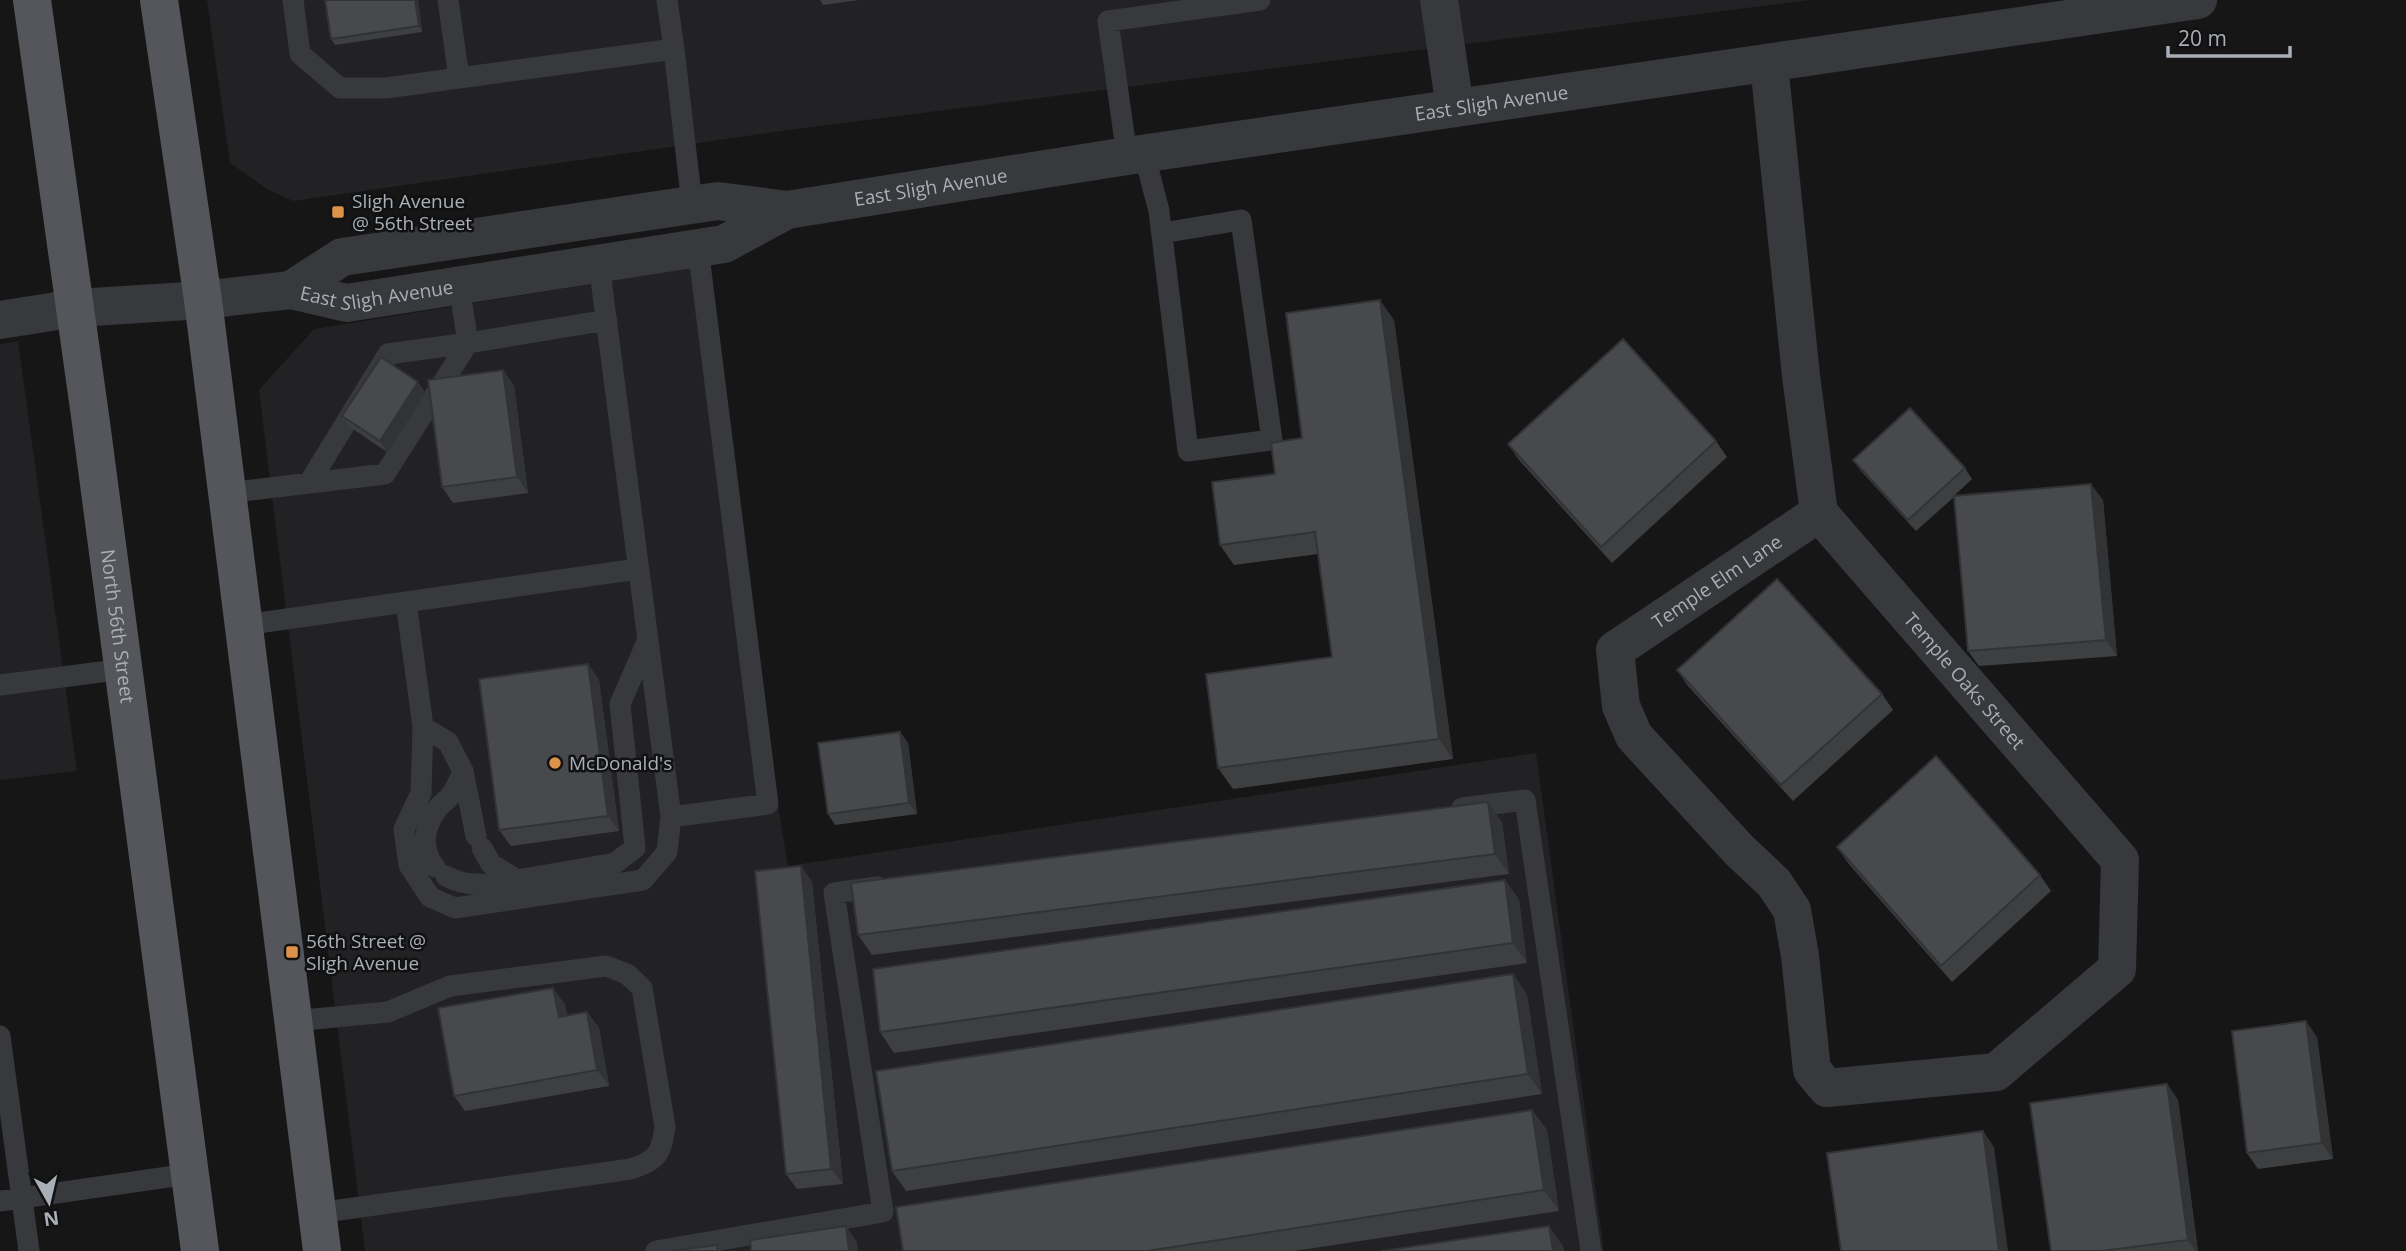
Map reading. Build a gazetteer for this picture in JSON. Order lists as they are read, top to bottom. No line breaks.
{"streets":{"main road":["North 56th Street"],"street":["East Sligh Avenue","Temple Elm Lane","Temple Oaks Street"]},"crossings":[["East Sligh Avenue","North 56th Street"],["Temple Elm Lane","Temple Oaks Street"]],"places":{"transit":["Sligh Avenue @ 56th Street","56th Street @ Sligh Avenue"],"other":["McDonald's"]},"scale_bar":"20 m","north":"bottom"}
